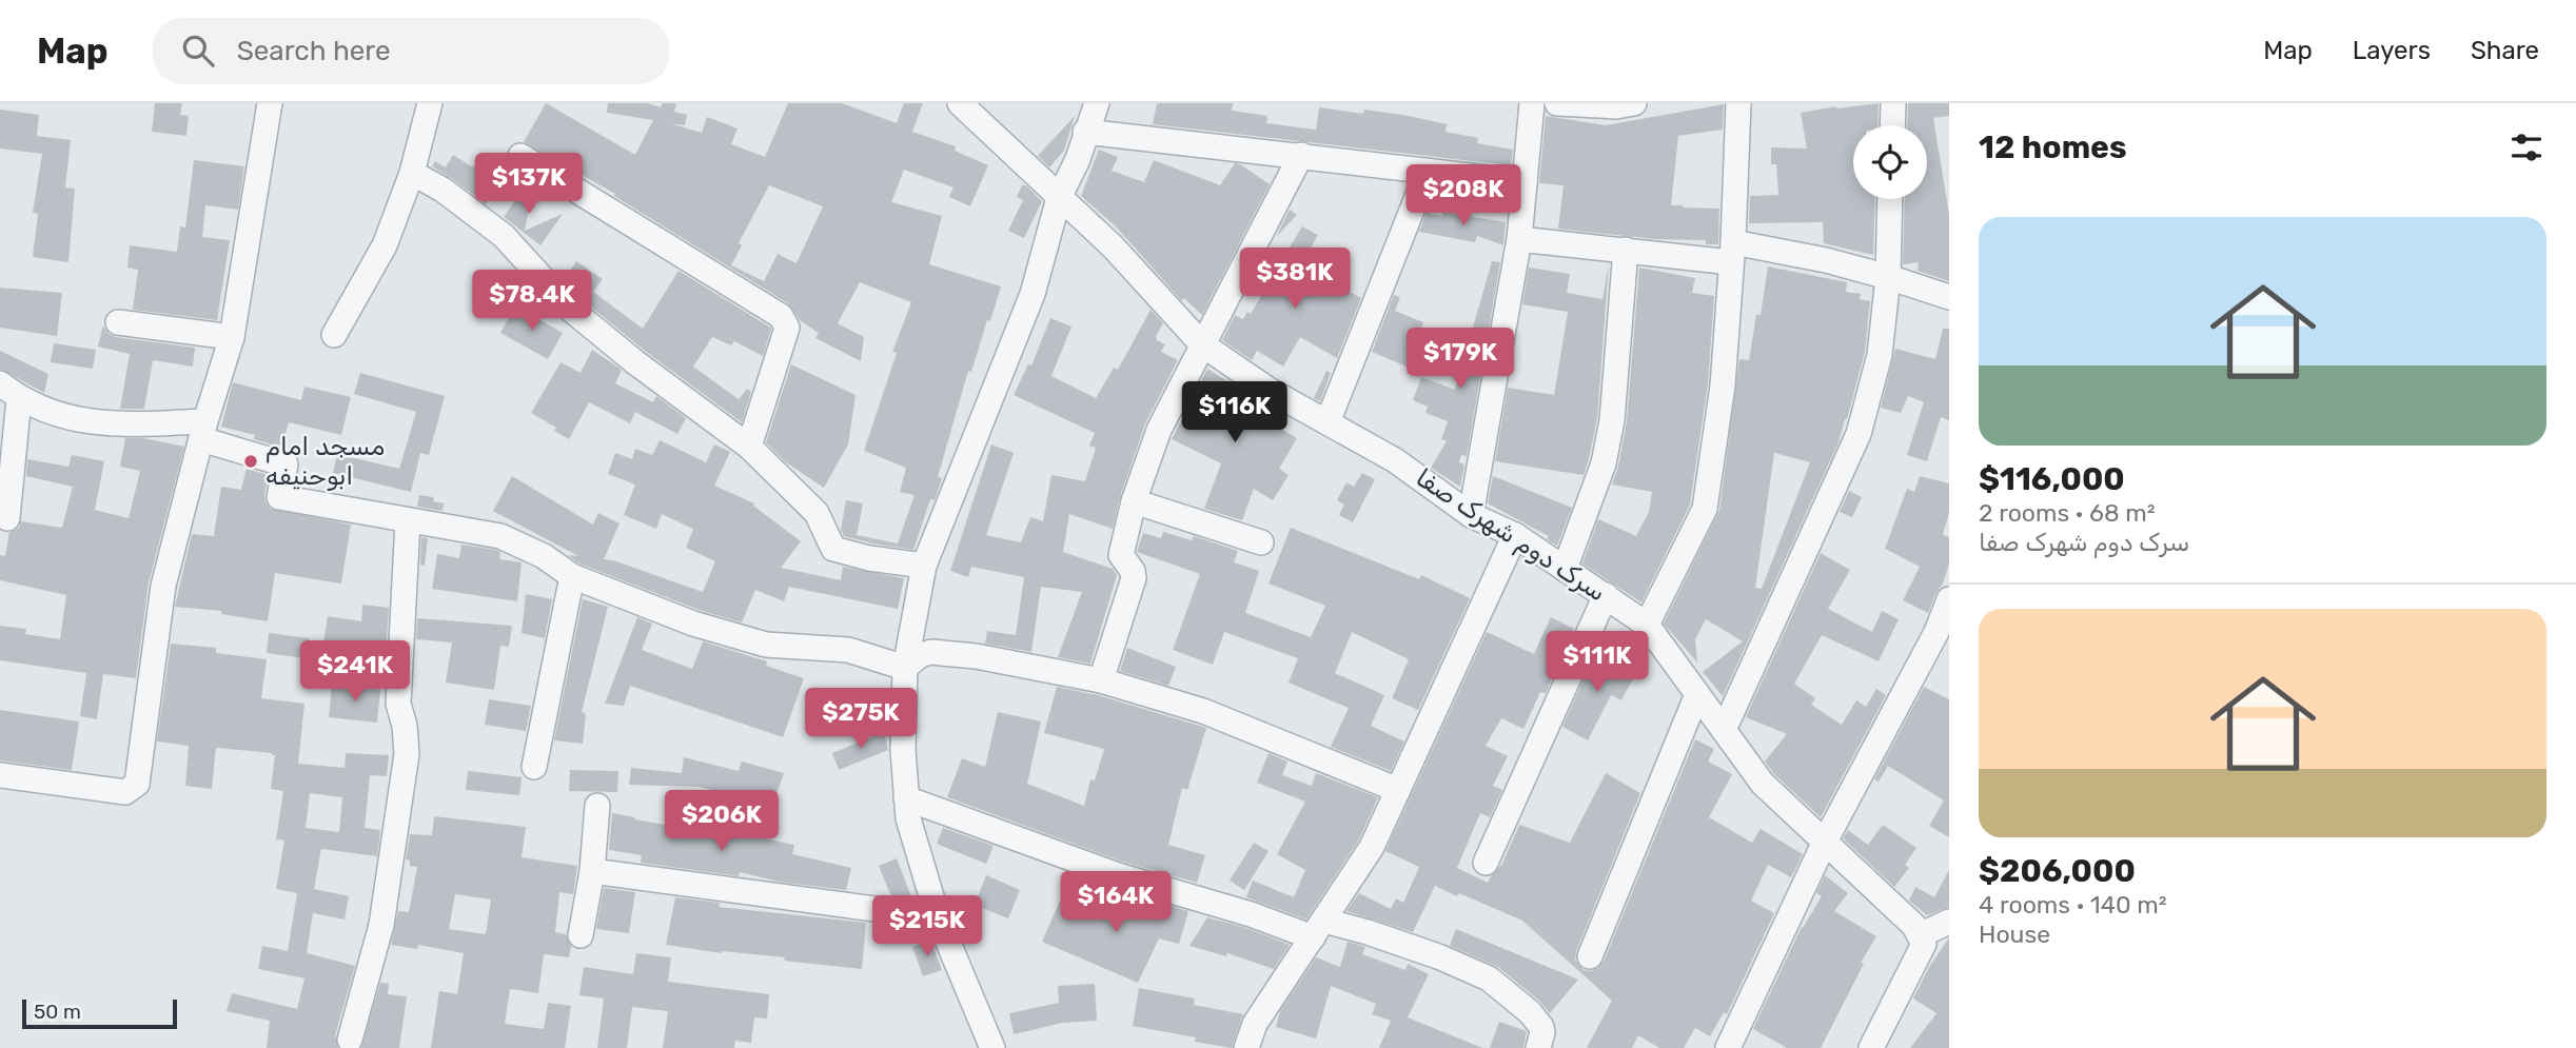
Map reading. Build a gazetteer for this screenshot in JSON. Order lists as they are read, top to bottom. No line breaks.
{"streets":{"street":["سرک دوم شهرک صفا"]},"places":["مسجد امام ابوحنیفه"],"scale_bar":"50 m","page":{"header":"Map","search":"Search here","nav":["Map","Layers","Share"],"heading":"12 homes","price":["$137K","$208K","$381K","$78.4K","$179K","$116K","$111K","$241K","$275K","$206K","$164K","$215K"],"list":[{"name":"$116,000","note":"2 rooms · 68 m² · سرک دوم شهرک صفا"},{"name":"$206,000","note":"4 rooms · 140 m² · House"}],"scale":"50 m"}}
